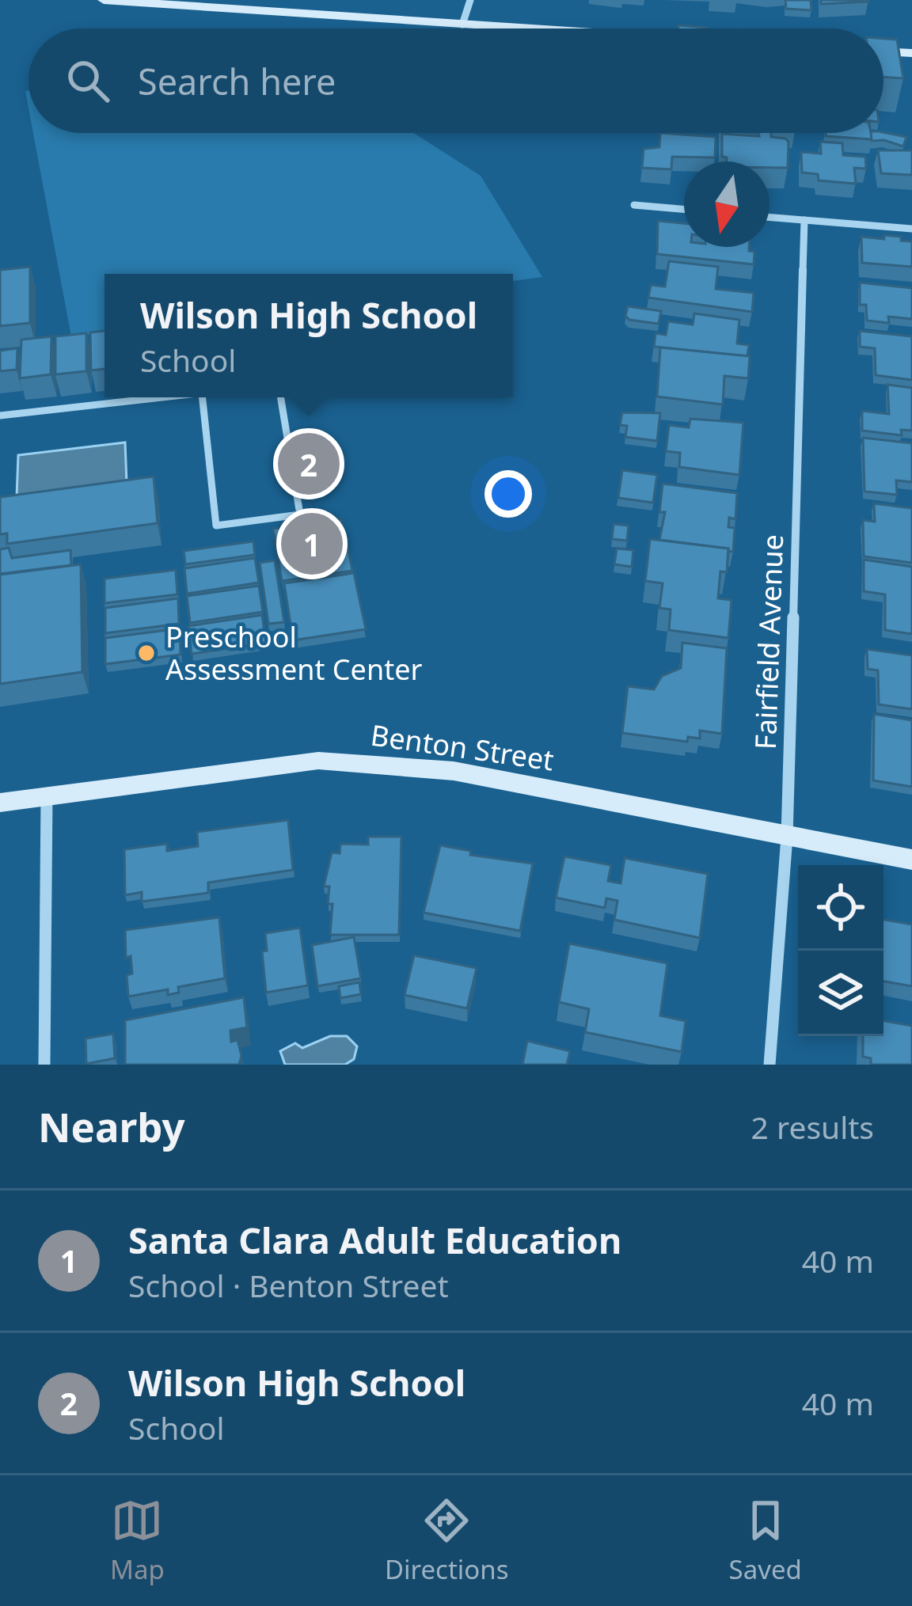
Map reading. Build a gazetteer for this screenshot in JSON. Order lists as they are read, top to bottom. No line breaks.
{"streets":{"main road":["Benton Street"],"street":["Fairfield Avenue"]},"crossings":[["Fairfield Avenue","Benton Street"]],"places":["Preschool Assessment Center"],"north":"bottom","page":{"search":"Search here","popup":["Wilson High School","School"],"pins":["2","1"],"heading":["Nearby","2 results"],"list":[{"mark":"1","name":"Santa Clara Adult Education","note":"School · Benton Street","value":"40 m"},{"mark":"2","name":"Wilson High School","note":"School","value":"40 m"}],"nav":["Map","Directions","Saved"]}}
